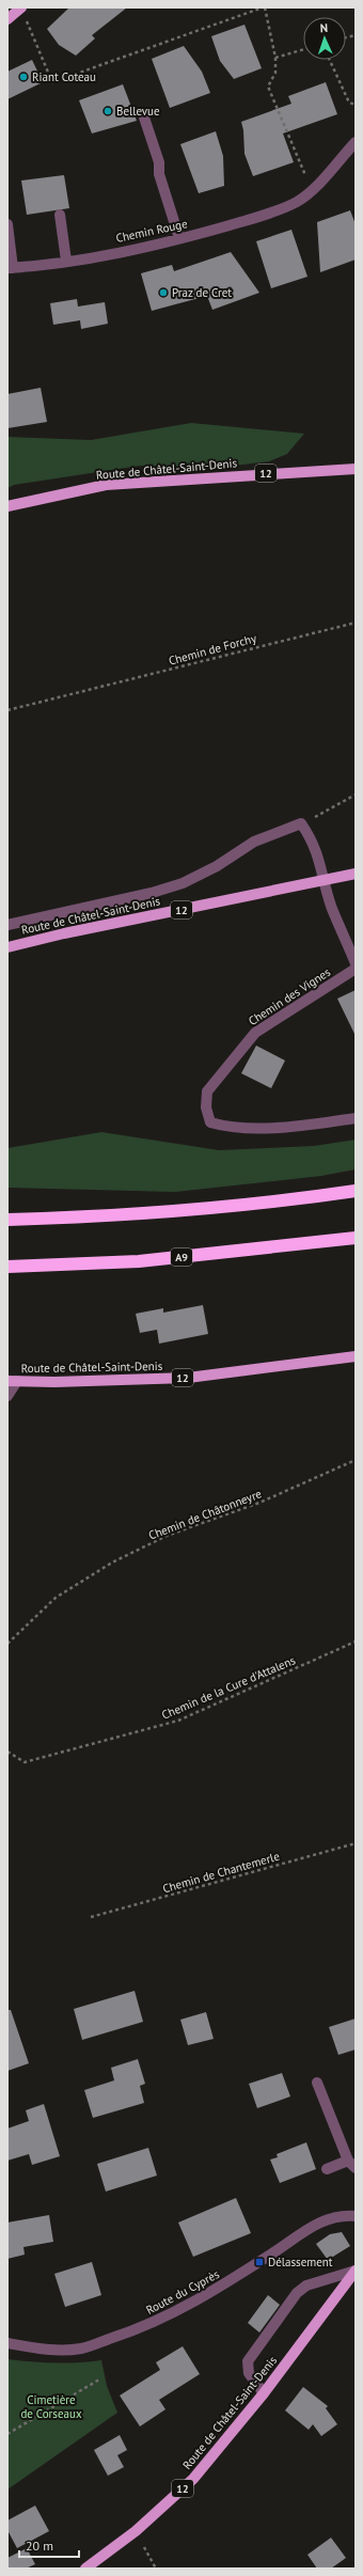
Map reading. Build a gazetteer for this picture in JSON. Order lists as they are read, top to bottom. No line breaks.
{"streets":{"highway":["A9"],"main road":["Route de Châtel-Saint-Denis","12"],"street":["Chemin Rouge","Chemin des Vignes","Route du Cyprès"],"path":["Chemin de Forchy","Chemin de Châtonneyre","Chemin de la Cure d'Attalens","Chemin de Chantemerle"]},"parks":["Cimetière de Corseaux"],"places":{"other":["Riant Coteau","Bellevue","Praz de Cret"],"transit":["Délassement"]},"scale_bar":"20 m","north":"top"}
